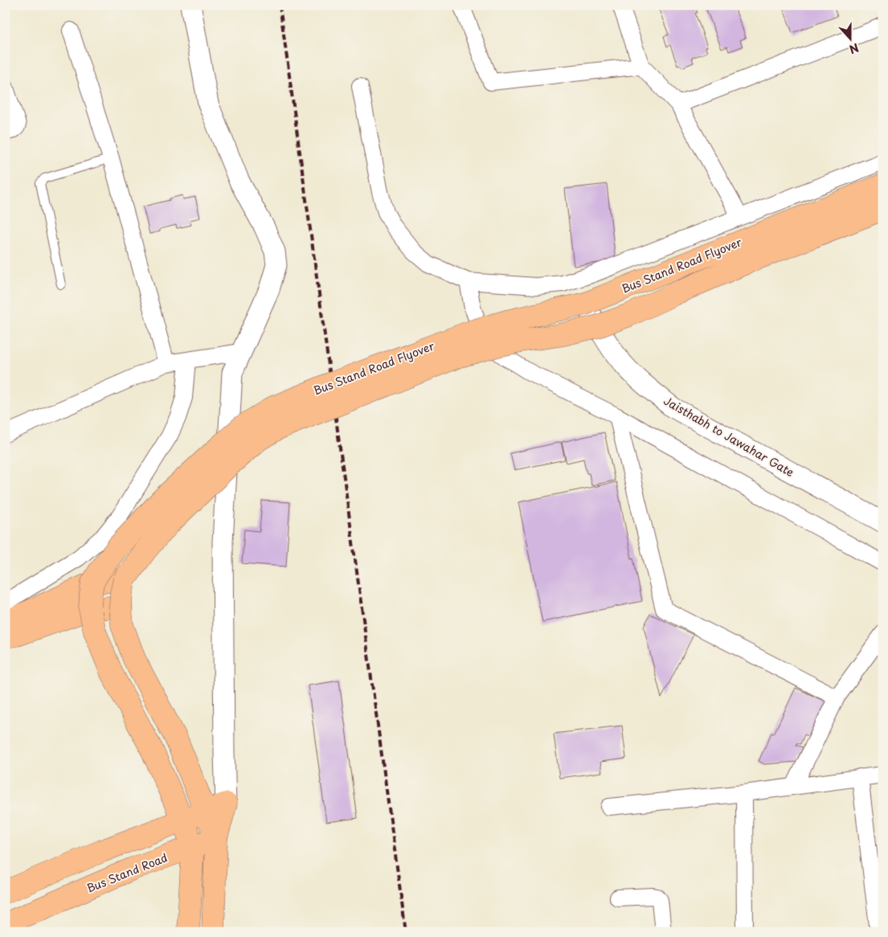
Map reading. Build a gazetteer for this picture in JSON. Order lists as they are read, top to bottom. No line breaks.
{"streets":{"main road":["Bus Stand Road Flyover","Bus Stand Road"],"street":["Jaisthabh to Jawahar Gate"]},"crossings":[["Bus Stand Road Flyover","Jaisthabh to Jawahar Gate"]],"north":"bottom"}
